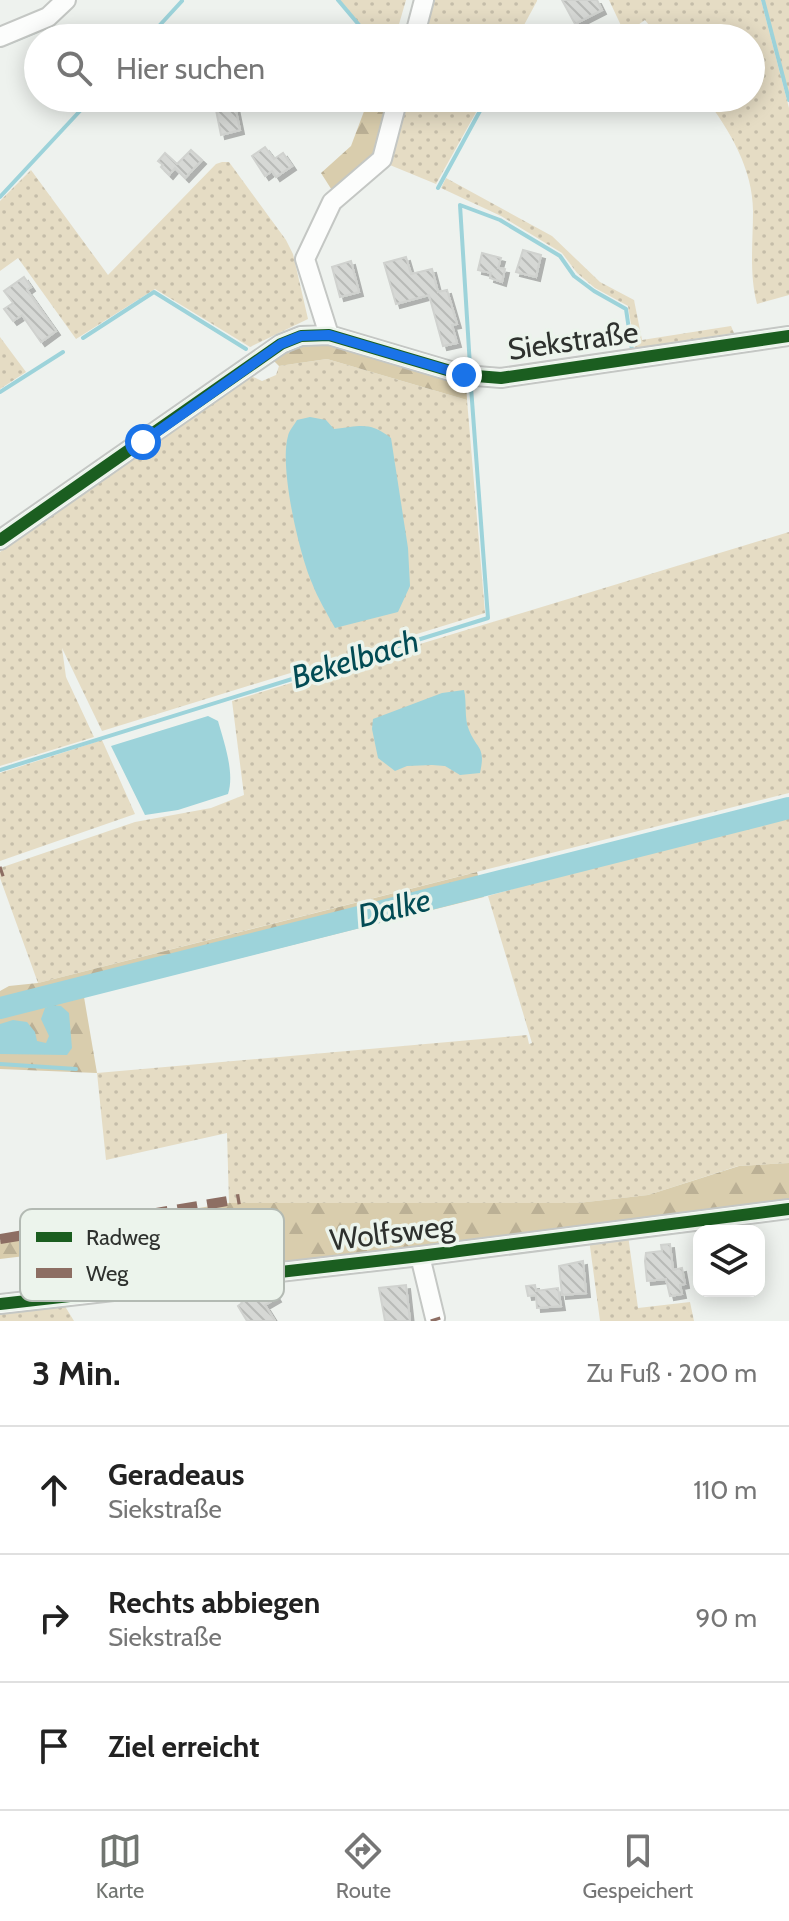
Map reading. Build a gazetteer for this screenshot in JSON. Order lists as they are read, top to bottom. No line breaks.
{"streets":{"street":["Siekstraße","Wolfsweg"]},"water":["Bekelbach","Dalke"],"legend":["Radweg","Weg"],"page":{"search":"Hier suchen","heading":["3 Min.","Zu Fuß · 200 m"],"list":[["Geradeaus","Siekstraße","110 m"],["Rechts abbiegen","Siekstraße","90 m"],"Ziel erreicht"],"nav":["Karte","Route","Gespeichert"]}}
